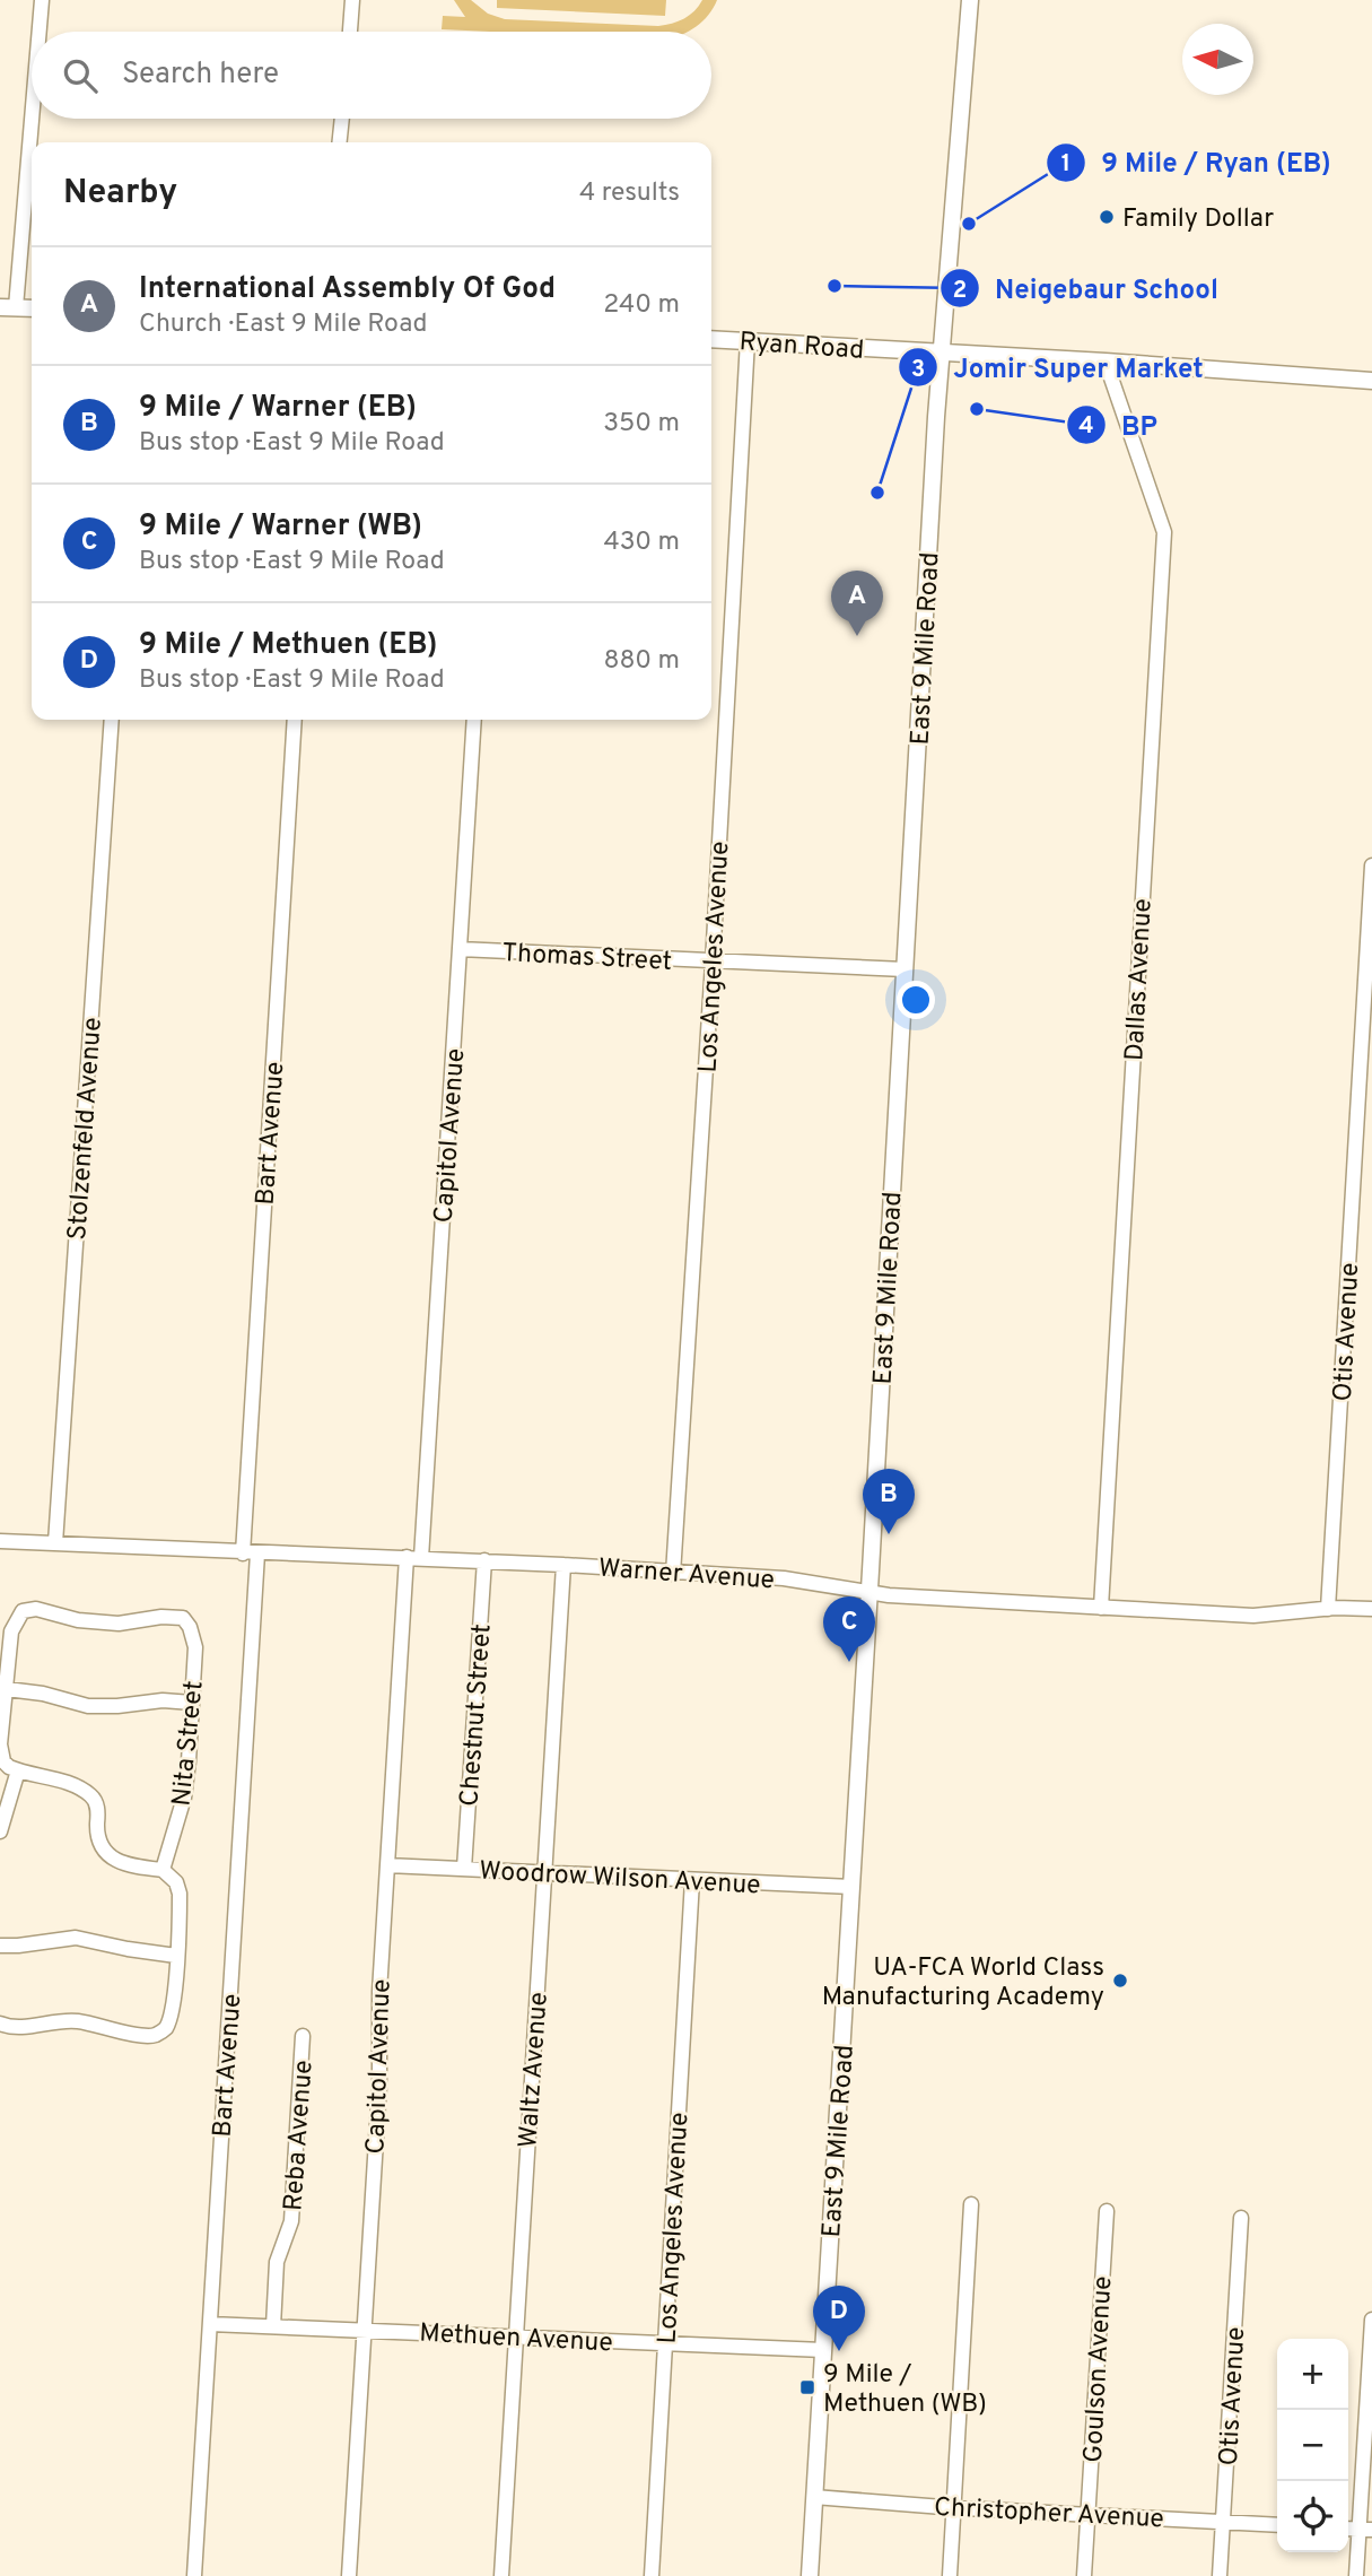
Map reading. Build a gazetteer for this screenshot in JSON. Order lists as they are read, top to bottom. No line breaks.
{"streets":{"main road":["Ryan Road","East 9 Mile Road"],"street":["Thomas Street","Los Angeles Avenue","Dallas Avenue","Stolzenfeld Avenue","Bart Avenue","Capitol Avenue","Otis Avenue","Warner Avenue","Chestnut Street","Nita Street","Woodrow Wilson Avenue","Waltz Avenue","Reba Avenue","Methuen Avenue","Goulson Avenue","Christopher Avenue"]},"crossings":[["Ryan Road","East 9 Mile Road"],["Ryan Road","Los Angeles Avenue"],["Ryan Road","Dallas Avenue"],["East 9 Mile Road","Thomas Street"],["East 9 Mile Road","Warner Avenue"],["East 9 Mile Road","Woodrow Wilson Avenue"],["East 9 Mile Road","Methuen Avenue"],["East 9 Mile Road","Christopher Avenue"],["Thomas Street","Los Angeles Avenue"],["Thomas Street","Capitol Avenue"],["Los Angeles Avenue","Warner Avenue"],["Los Angeles Avenue","Woodrow Wilson Avenue"],["Los Angeles Avenue","Methuen Avenue"],["Dallas Avenue","Warner Avenue"],["Stolzenfeld Avenue","Warner Avenue"],["Bart Avenue","Warner Avenue"],["Bart Avenue","Methuen Avenue"],["Capitol Avenue","Warner Avenue"],["Capitol Avenue","Woodrow Wilson Avenue"],["Capitol Avenue","Methuen Avenue"],["Otis Avenue","Warner Avenue"],["Otis Avenue","Christopher Avenue"],["Warner Avenue","Chestnut Street"],["Warner Avenue","Waltz Avenue"],["Chestnut Street","Woodrow Wilson Avenue"],["Woodrow Wilson Avenue","Waltz Avenue"],["Waltz Avenue","Methuen Avenue"],["Reba Avenue","Methuen Avenue"],["Goulson Avenue","Christopher Avenue"]],"places":{"other":["Family Dollar","9 Mile / Ryan (EB)","Neigebaur School","BP","Jomir Super Market","UA-FCA World Class Manufacturing Academy"],"transit":["9 Mile / Methuen (WB)"]},"north":"left","page":{"search":"Search here","heading":["Nearby","4 results"],"list":[{"mark":"A","name":"International Assembly Of God","note":"Church · East 9 Mile Road","value":"240 m"},{"mark":"B","name":"9 Mile / Warner (EB)","note":"Bus stop · East 9 Mile Road","value":"350 m"},{"mark":"C","name":"9 Mile / Warner (WB)","note":"Bus stop · East 9 Mile Road","value":"430 m"},{"mark":"D","name":"9 Mile / Methuen (EB)","note":"Bus stop · East 9 Mile Road","value":"880 m"}],"pins":["A","B","C","D"],"map_buttons":["+","−"]}}
